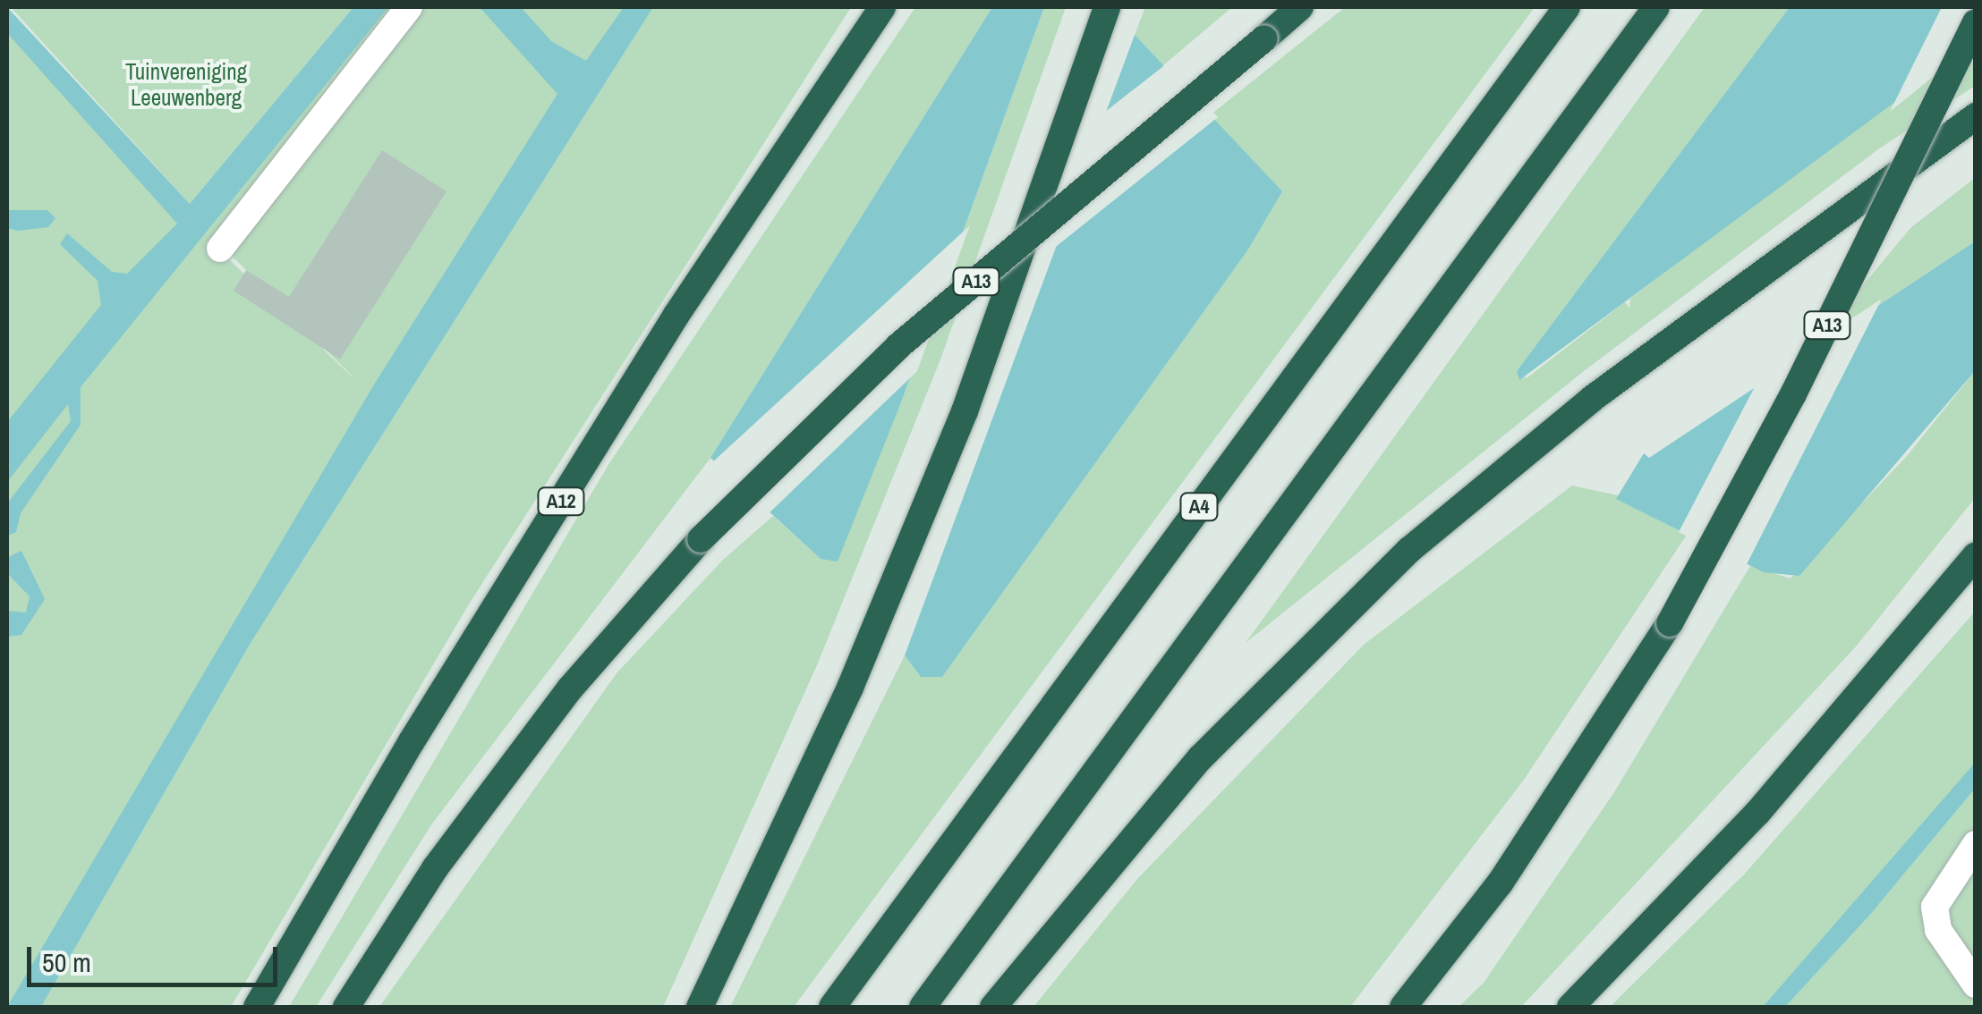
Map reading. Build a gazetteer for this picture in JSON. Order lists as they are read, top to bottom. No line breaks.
{"streets":{"highway":["A13","A12","A4"]},"parks":["Tuinvereniging Leeuwenberg"],"scale_bar":"50 m"}
